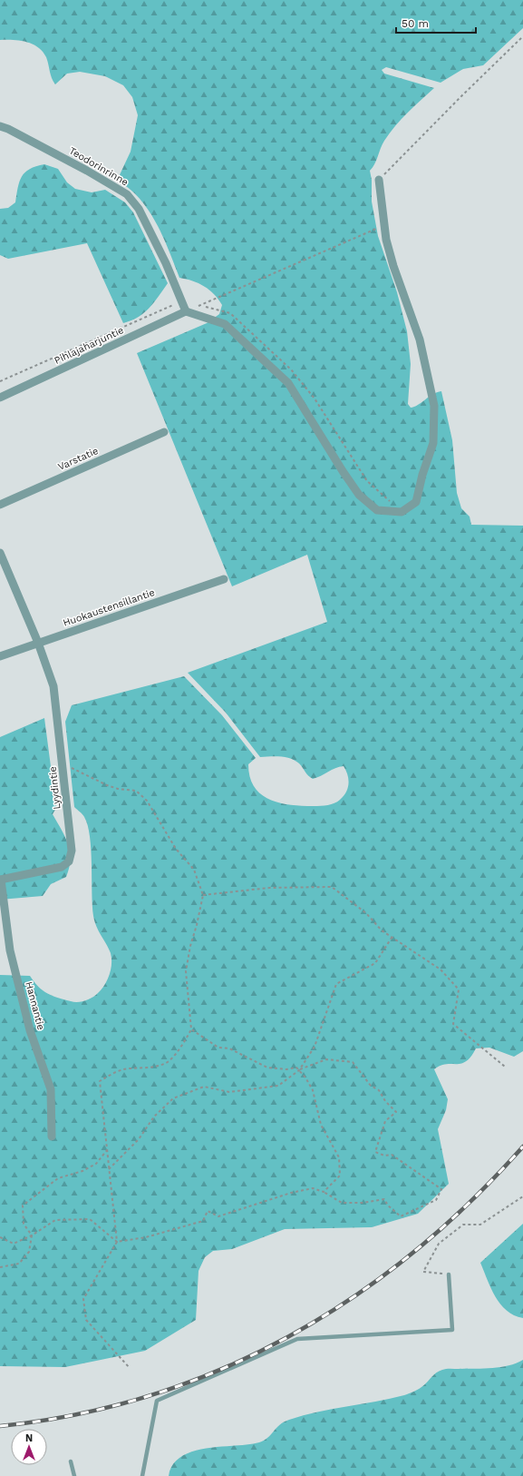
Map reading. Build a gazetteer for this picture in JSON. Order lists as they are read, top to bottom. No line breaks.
{"streets":{"street":["Teodorinrinne","Pihlajaharjuntie","Varstatie","Huokaustensillantie","Lyydintie","Hannantie"]},"crossings":[["Teodorinrinne","Pihlajaharjuntie"],["Huokaustensillantie","Lyydintie"],["Lyydintie","Hannantie"]],"scale_bar":"50 m","north":"top"}
